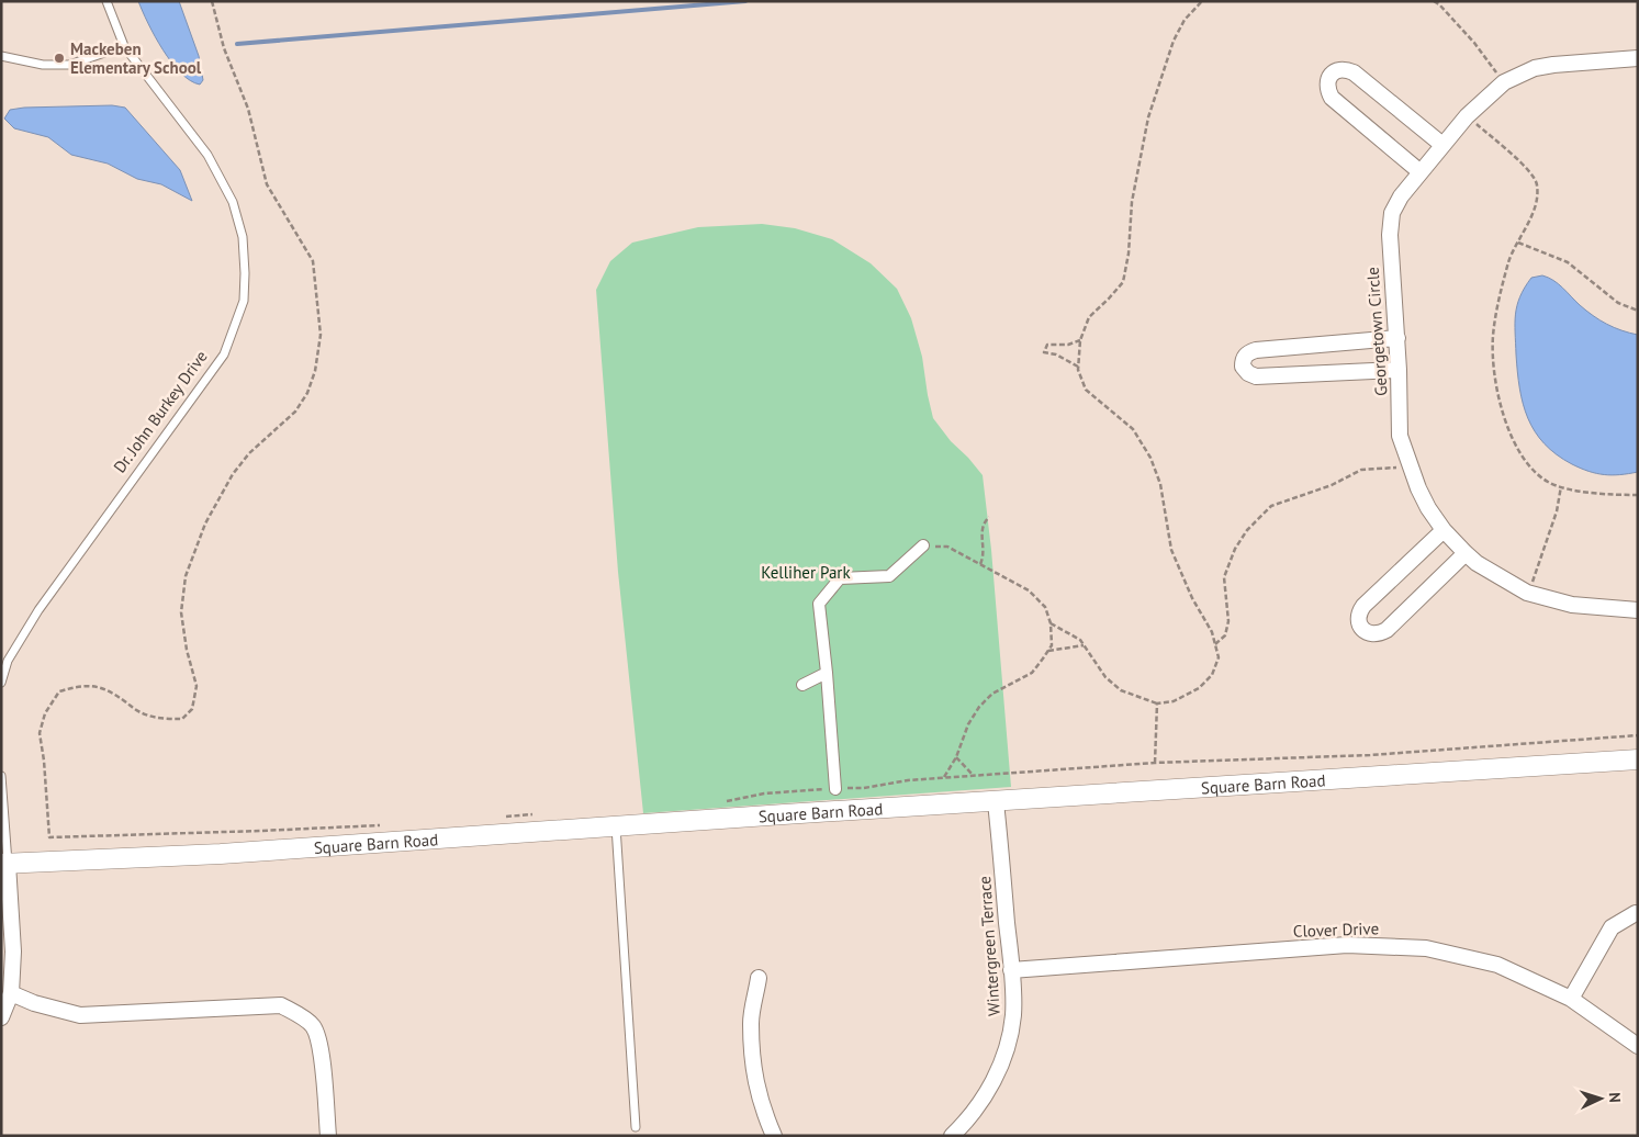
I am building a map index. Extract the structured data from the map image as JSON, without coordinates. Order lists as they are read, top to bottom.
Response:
{
  "streets": {
    "street": [
      "Georgetown Circle",
      "Square Barn Road",
      "Clover Drive",
      "Wintergreen Terrace"
    ],
    "lane": ["Dr. John Burkey Drive"]
  },
  "crossings": [
    ["Square Barn Road", "Wintergreen Terrace"],
    ["Clover Drive", "Wintergreen Terrace"]
  ],
  "parks": ["Kelliher Park"],
  "places": ["Mackeben Elementary School"],
  "north": "right"
}
